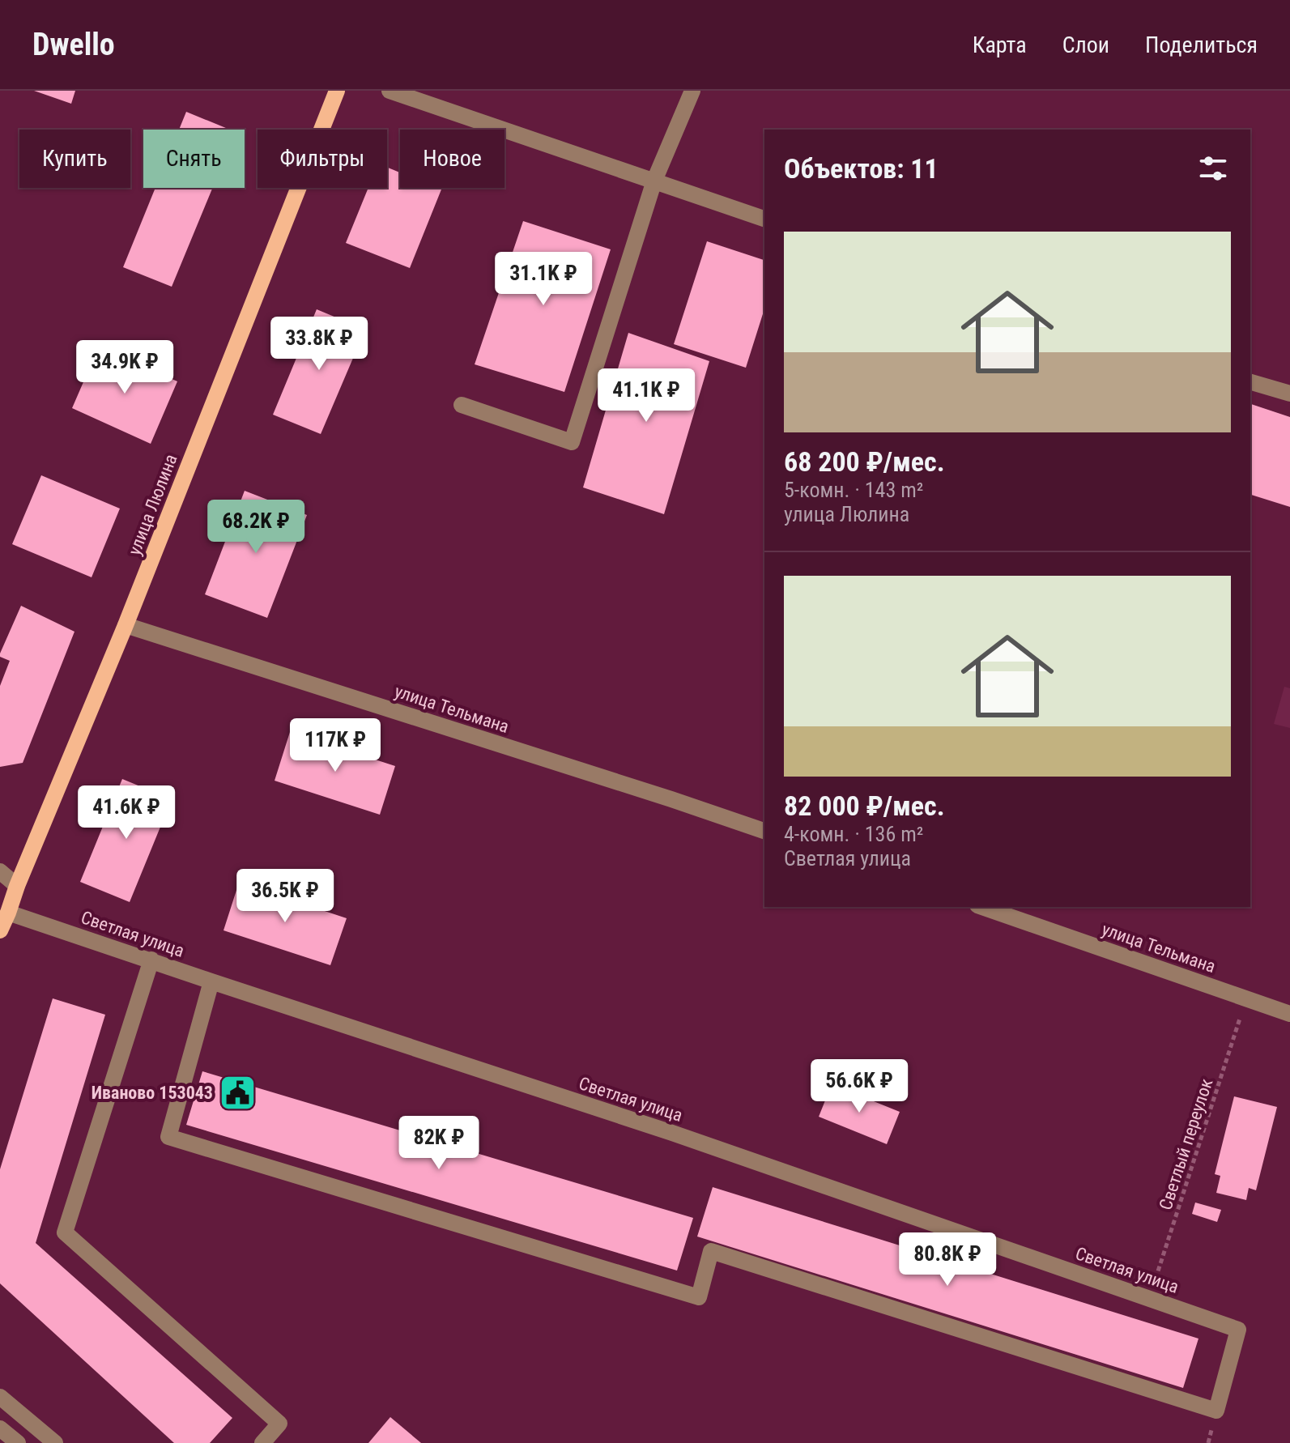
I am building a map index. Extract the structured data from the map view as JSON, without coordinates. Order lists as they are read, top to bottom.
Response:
{
  "streets": {
    "main road": ["улица Люлина"],
    "street": ["улица Тельмана", "Светлая улица"],
    "path": ["Светлый переулок"]
  },
  "crossings": [
    ["улица Люлина", "улица Тельмана"],
    ["улица Люлина", "Светлая улица"],
    ["улица Тельмана", "Светлый переулок"],
    ["Светлая улица", "Светлый переулок"]
  ],
  "places": {
    "public building": ["Иваново 153043"]
  },
  "page": {
    "header": "Dwello",
    "nav": ["Карта", "Слои", "Поделиться"],
    "chip": [
      "Купить",
      "Снять",
      "Фильтры",
      "Новое"
    ],
    "heading": "Объектов: 11",
    "list": [
      {
        "name": "68 200 ₽/мес.",
        "note": "5-комн. · 143 m² · улица Люлина"
      },
      {
        "name": "82 000 ₽/мес.",
        "note": "4-комн. · 136 m² · Светлая улица"
      }
    ],
    "price": [
      "31.1K ₽",
      "33.8K ₽",
      "34.9K ₽",
      "41.1K ₽",
      "68.2K ₽",
      "117K ₽",
      "41.6K ₽",
      "36.5K ₽",
      "56.6K ₽",
      "82K ₽",
      "80.8K ₽"
    ]
  }
}
